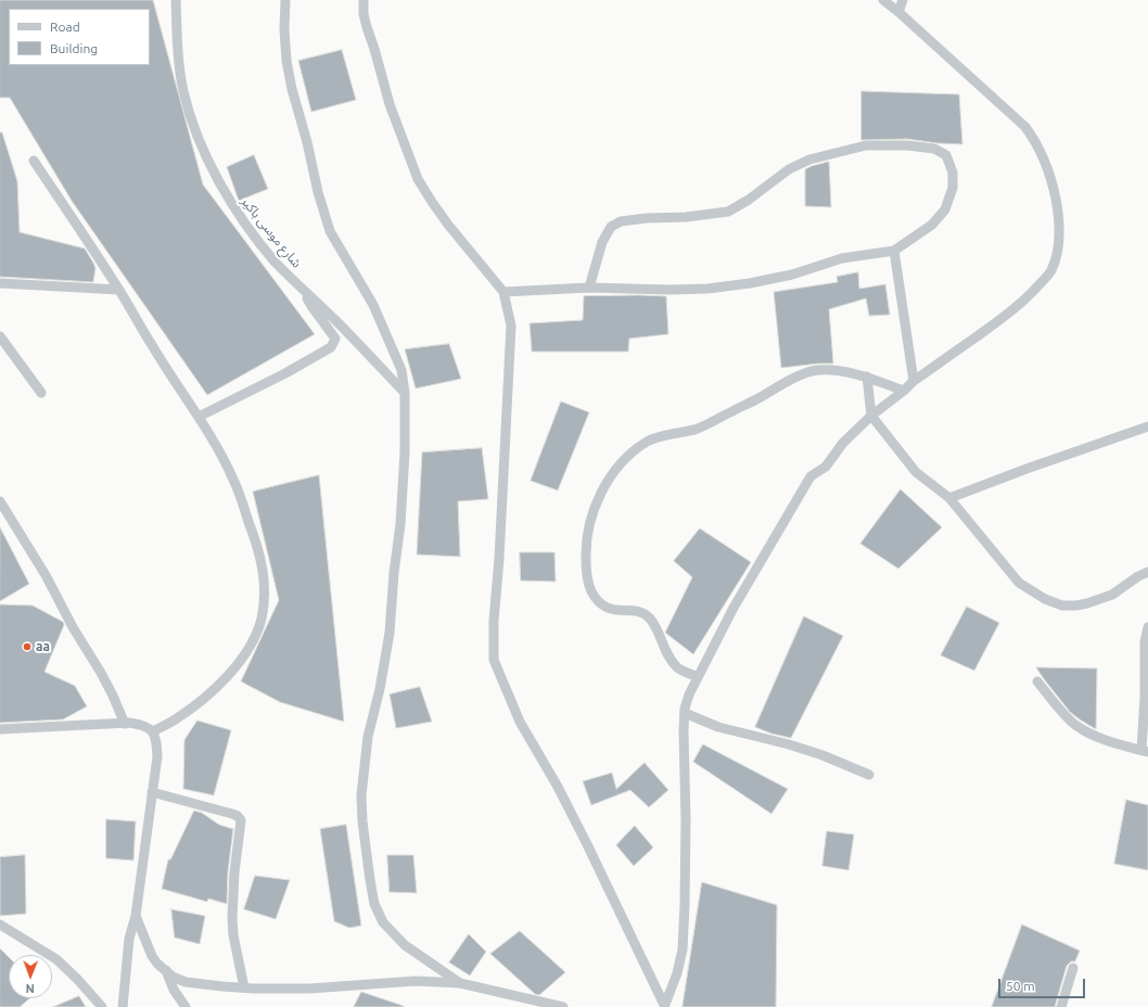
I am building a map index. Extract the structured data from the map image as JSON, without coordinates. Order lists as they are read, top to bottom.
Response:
{
  "streets": {
    "street": ["شارع موسى باكير"]
  },
  "places": ["aa"],
  "legend": ["Road", "Building"],
  "scale_bar": "50 m",
  "north": "bottom"
}
